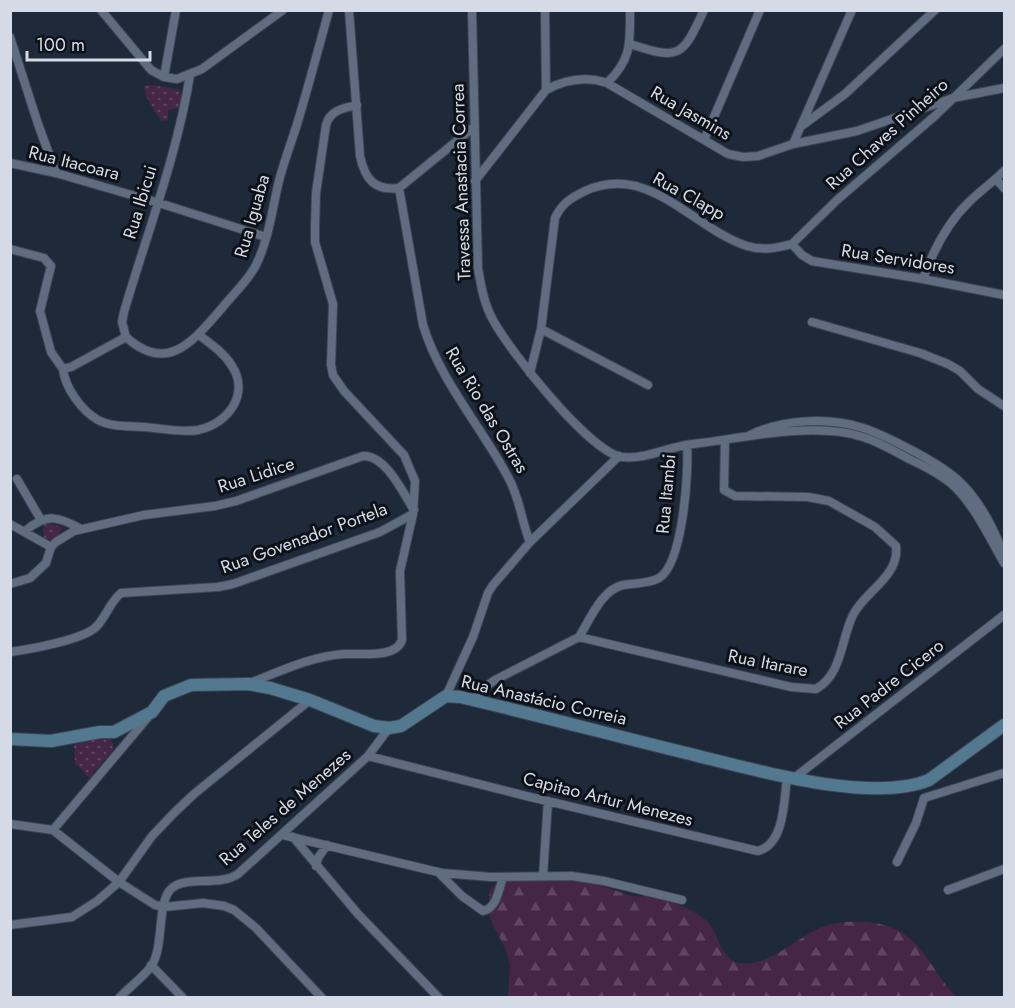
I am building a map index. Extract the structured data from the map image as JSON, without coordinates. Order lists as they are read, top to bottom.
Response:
{
  "streets": {
    "main road": ["Rua Anastácio Correia"],
    "street": [
      "Rua Jasmins",
      "Rua Chaves Pinheiro",
      "Rua Itacoara",
      "Travessa Anastacia Correa",
      "Rua Clapp",
      "Rua Ibicui",
      "Rua Iguaba",
      "Rua Servidores",
      "Rua Rio das Ostras",
      "Rua Lidice",
      "Rua Itambi",
      "Rua Govenador Portela",
      "Rua Itarare",
      "Rua Padre Cicero",
      "Capitao Artur Menezes",
      "Rua Teles de Menezes"
    ]
  },
  "crossings": [
    ["Rua Jasmins", "Rua Chaves Pinheiro"],
    ["Rua Chaves Pinheiro", "Rua Clapp"],
    ["Rua Chaves Pinheiro", "Rua Servidores"],
    ["Rua Itacoara", "Rua Ibicui"],
    ["Rua Itacoara", "Rua Iguaba"],
    ["Travessa Anastacia Correa", "Rua Clapp"],
    ["Rua Clapp", "Rua Servidores"],
    ["Rua Ibicui", "Rua Iguaba"],
    ["Rua Lidice", "Rua Govenador Portela"],
    ["Rua Itambi", "Rua Itarare"],
    ["Rua Padre Cicero", "Rua Anastácio Correia"],
    ["Rua Padre Cicero", "Capitao Artur Menezes"],
    ["Rua Anastácio Correia", "Capitao Artur Menezes"],
    ["Rua Anastácio Correia", "Rua Teles de Menezes"],
    ["Capitao Artur Menezes", "Rua Teles de Menezes"]
  ],
  "scale_bar": "100 m"
}
